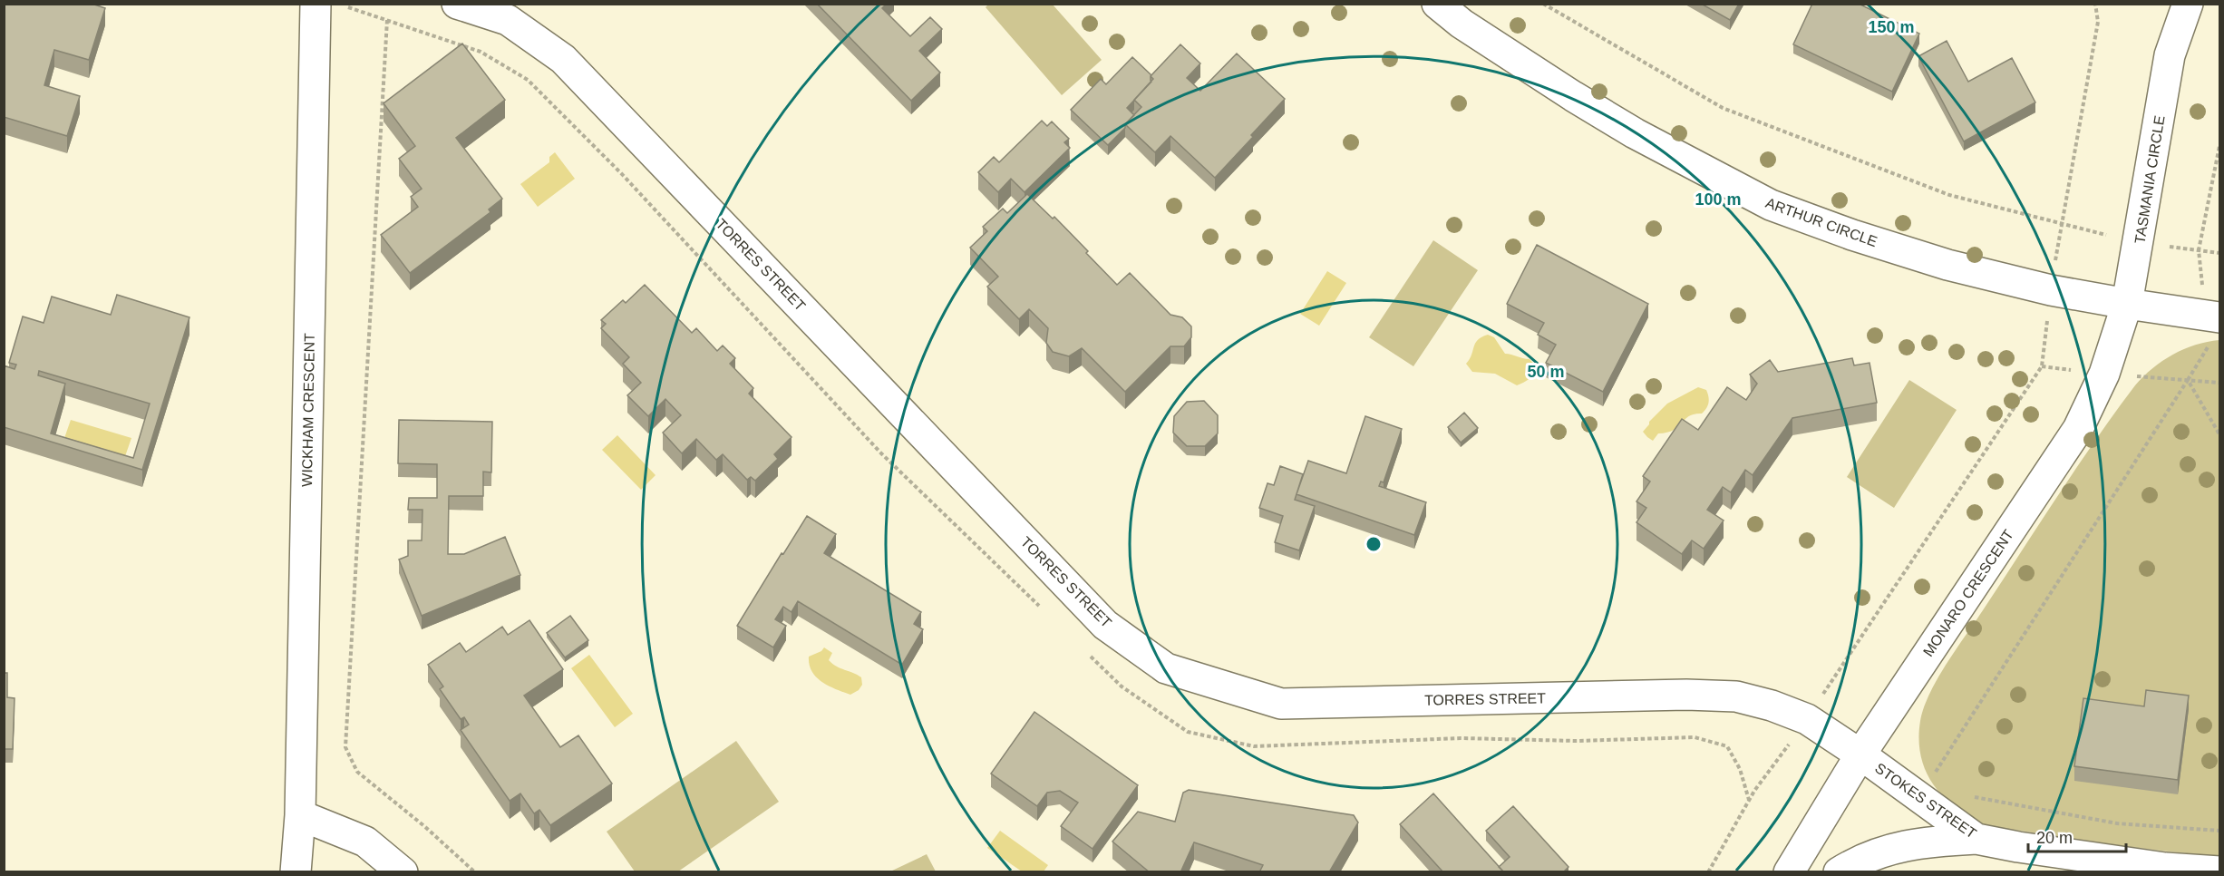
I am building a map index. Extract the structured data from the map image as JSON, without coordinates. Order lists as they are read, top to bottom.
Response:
{
  "streets": {
    "street": [
      "TASMANIA CIRCLE",
      "ARTHUR CIRCLE",
      "TORRES STREET",
      "WICKHAM CRESCENT",
      "MONARO CRESCENT",
      "STOKES STREET"
    ]
  },
  "crossings": [
    ["TASMANIA CIRCLE", "ARTHUR CIRCLE"],
    ["TASMANIA CIRCLE", "MONARO CRESCENT"],
    ["ARTHUR CIRCLE", "MONARO CRESCENT"],
    ["TORRES STREET", "MONARO CRESCENT"],
    ["TORRES STREET", "STOKES STREET"],
    ["MONARO CRESCENT", "STOKES STREET"]
  ],
  "scale_bar": "20 m",
  "rings": ["150 m", "100 m", "50 m"]
}
